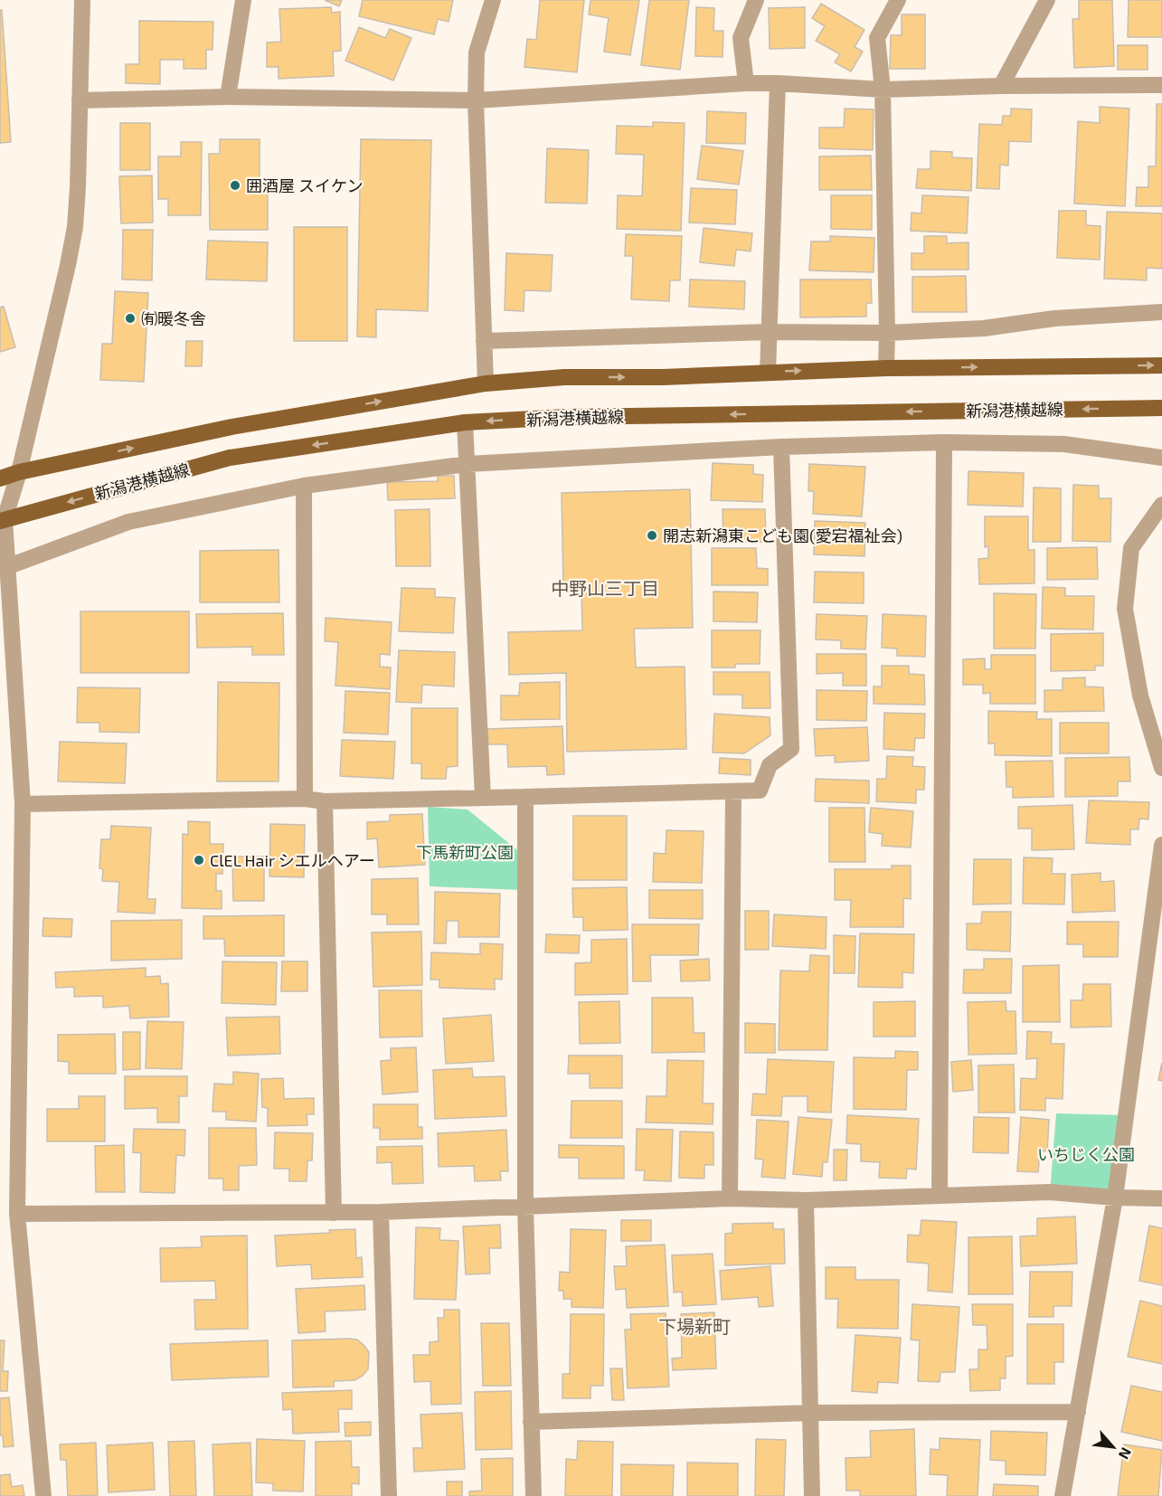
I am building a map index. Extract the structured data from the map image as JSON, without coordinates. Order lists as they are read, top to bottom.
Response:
{
  "streets": {
    "main road": ["新潟港横越線"]
  },
  "districts": ["中野山三丁目", "下場新町"],
  "parks": ["下馬新町公園", "いちじく公園"],
  "places": [
    "囲酒屋 スイケン",
    "㈲暖冬舎",
    "開志新潟東こども園(愛宕福祉会)",
    "ClEL Hair シエルヘアー"
  ],
  "north": "bottom right"
}
